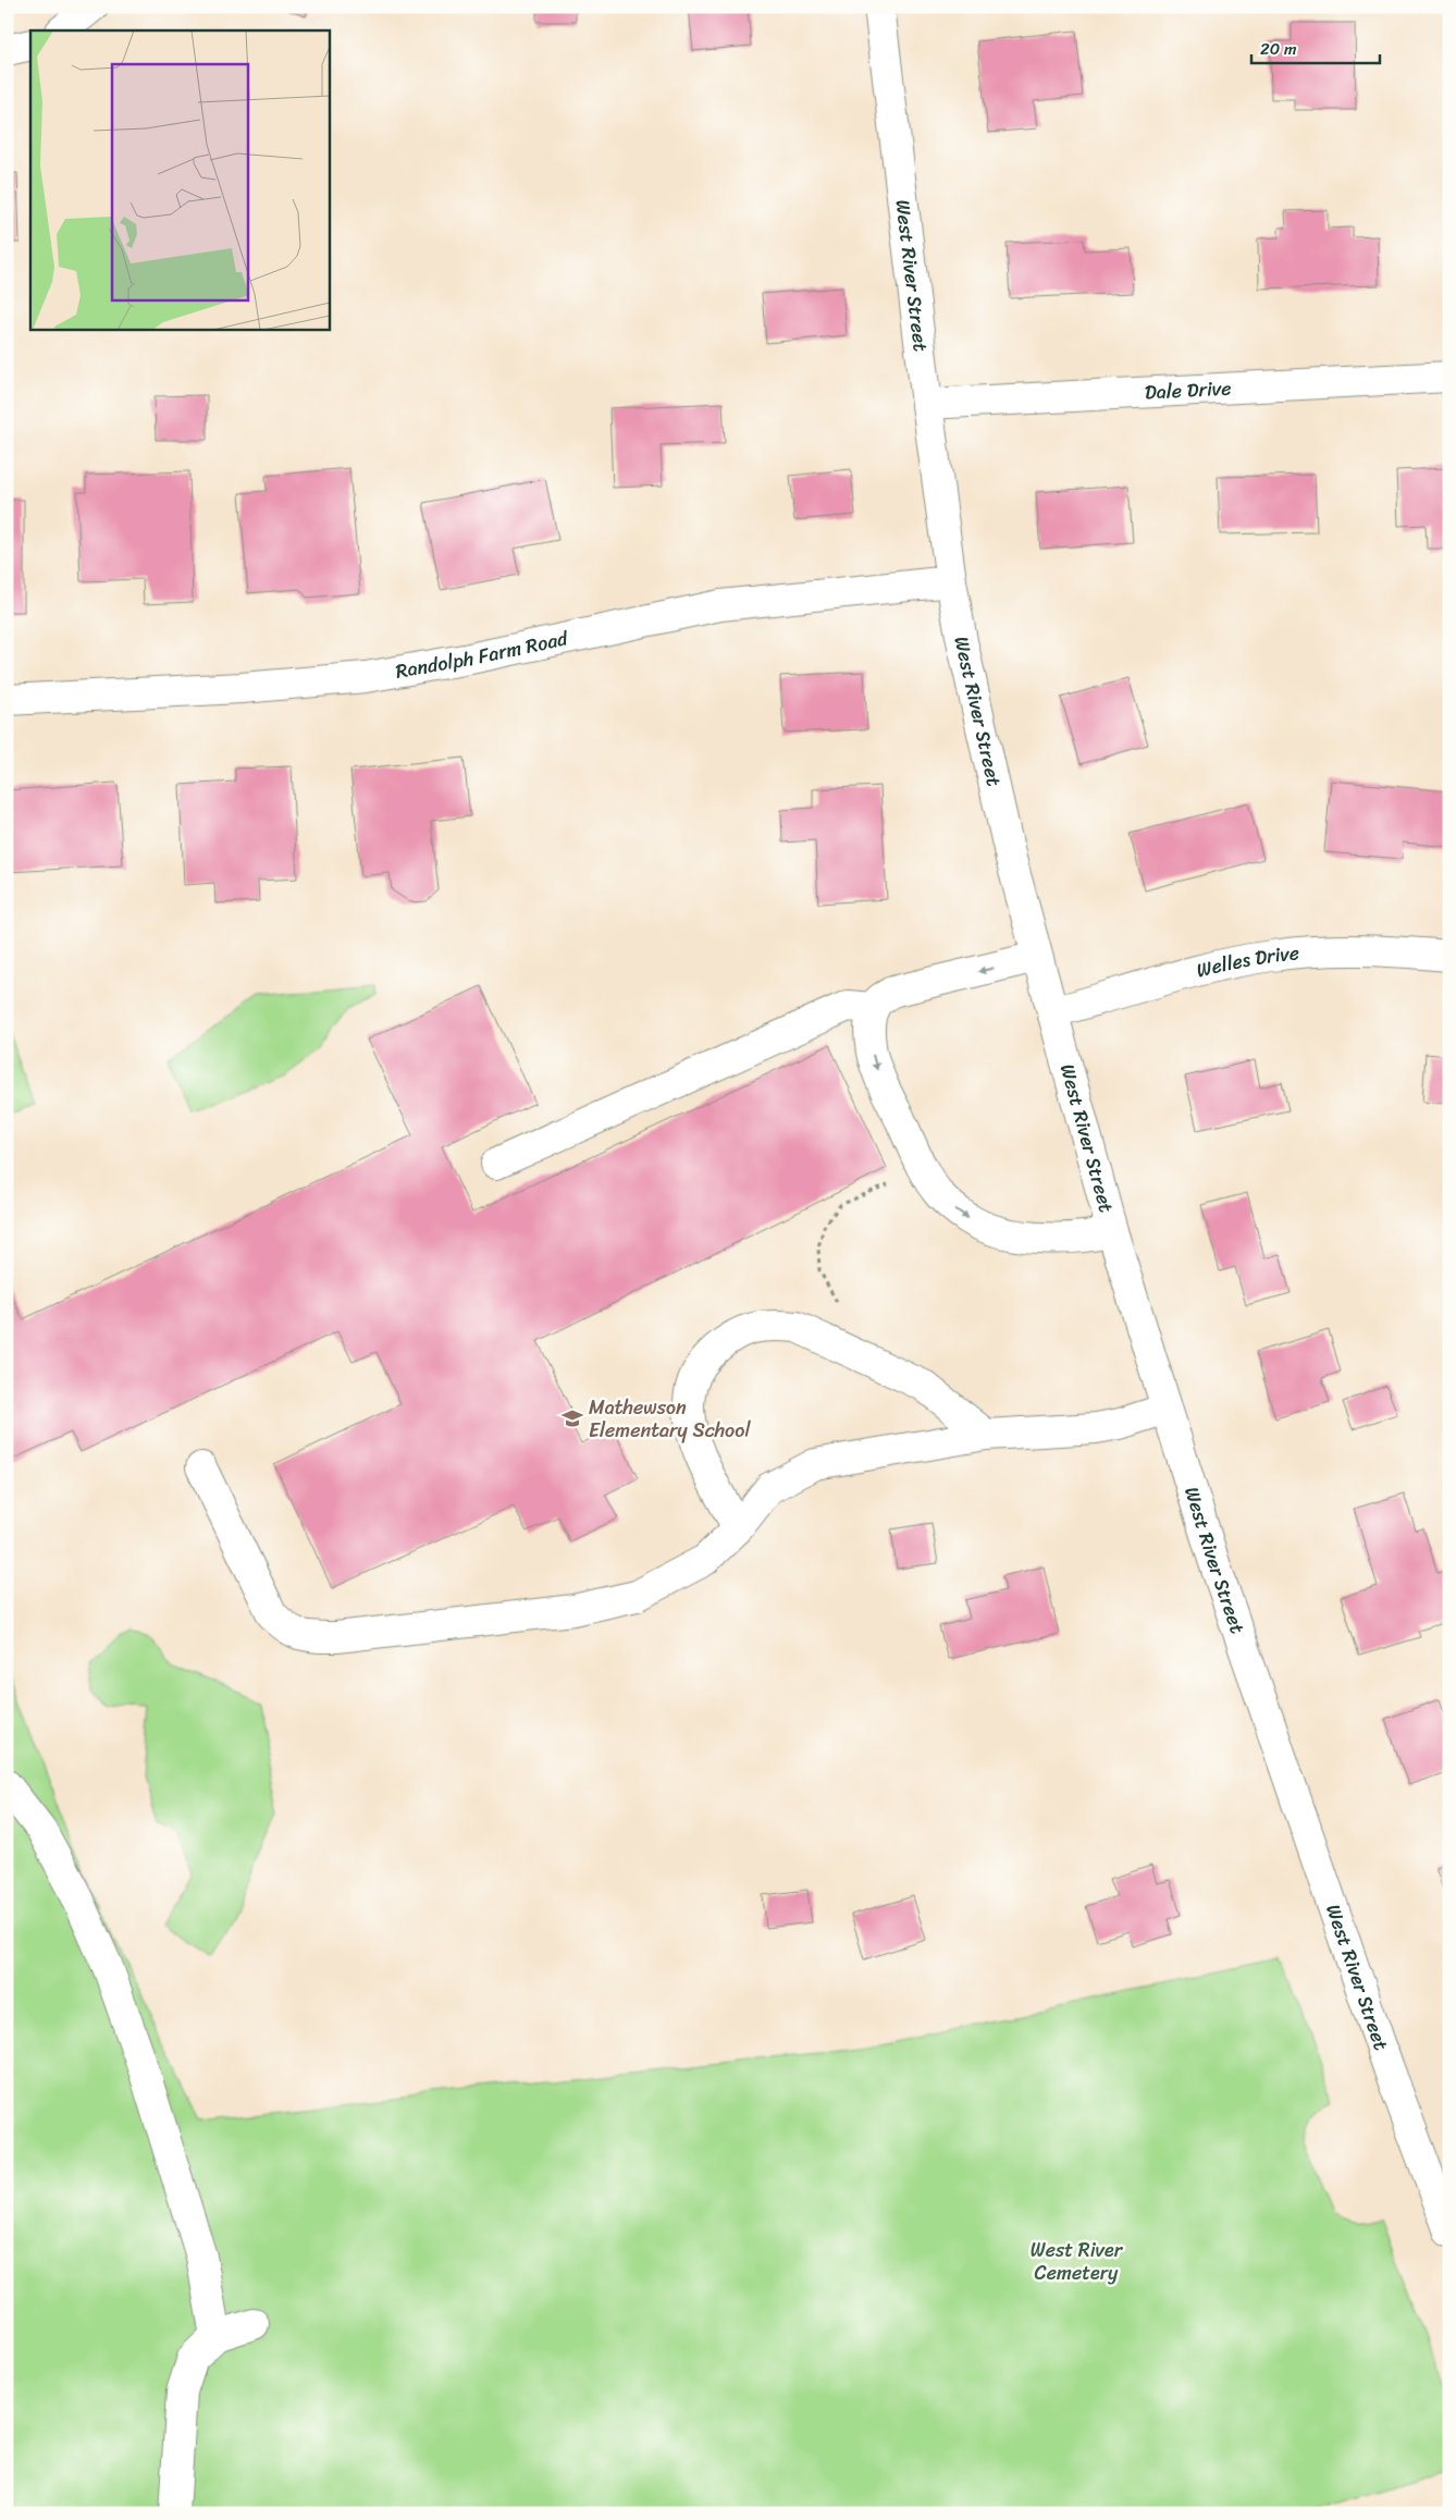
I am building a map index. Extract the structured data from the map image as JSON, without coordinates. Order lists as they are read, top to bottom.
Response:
{
  "streets": {
    "street": [
      "West River Street",
      "Dale Drive",
      "Randolph Farm Road",
      "Welles Drive"
    ]
  },
  "crossings": [
    ["West River Street", "Dale Drive"],
    ["West River Street", "Randolph Farm Road"],
    ["West River Street", "Welles Drive"]
  ],
  "parks": ["West River Cemetery"],
  "places": {
    "school or university": ["Mathewson Elementary School"]
  },
  "scale_bar": "20 m"
}
